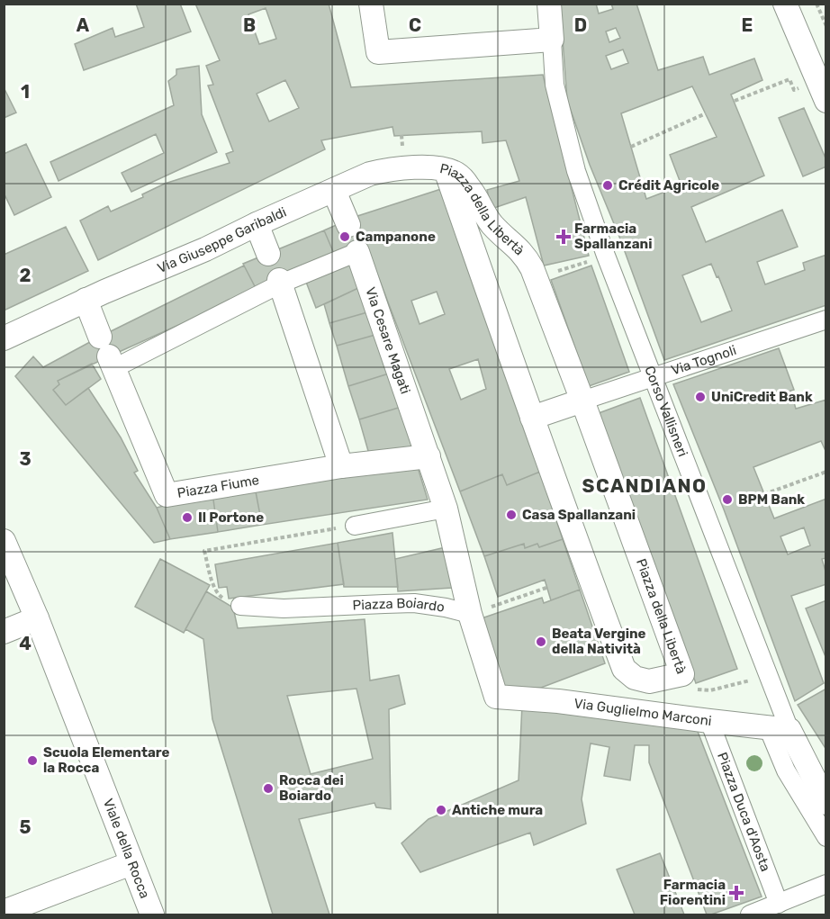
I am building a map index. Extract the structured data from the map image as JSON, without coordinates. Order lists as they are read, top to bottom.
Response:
{
  "streets": {
    "street": [
      "Piazza della Libertà",
      "Via Giuseppe Garibaldi",
      "Via Cesare Magati",
      "Via Tognoli",
      "Corso Vallisneri",
      "Piazza Fiume",
      "Piazza Boiardo",
      "Via Guglielmo Marconi",
      "Piazza Duca d'Aosta",
      "Viale della Rocca"
    ]
  },
  "crossings": [
    ["Piazza della Libertà", "Via Giuseppe Garibaldi"],
    ["Piazza della Libertà", "Via Tognoli"],
    ["Via Giuseppe Garibaldi", "Piazza Fiume"],
    ["Via Cesare Magati", "Piazza Fiume"],
    ["Via Cesare Magati", "Piazza Boiardo"],
    ["Via Cesare Magati", "Via Guglielmo Marconi"],
    ["Via Tognoli", "Corso Vallisneri"],
    ["Corso Vallisneri", "Via Guglielmo Marconi"],
    ["Piazza Boiardo", "Via Guglielmo Marconi"],
    ["Via Guglielmo Marconi", "Piazza Duca d'Aosta"]
  ],
  "districts": ["SCANDIANO"],
  "places": {
    "other": [
      "Crédit Agricole",
      "Campanone",
      "UniCredit Bank",
      "BPM Bank",
      "Casa Spallanzani",
      "Il Portone",
      "Beata Vergine della Natività",
      "Scuola Elementare la Rocca",
      "Rocca dei Boiardo",
      "Antiche mura"
    ],
    "health": ["Farmacia Spallanzani", "Farmacia Fiorentini"]
  },
  "grid": {
    "columns": [
      "A",
      "B",
      "C",
      "D",
      "E"
    ],
    "rows": [
      "1",
      "2",
      "3",
      "4",
      "5"
    ]
  }
}
